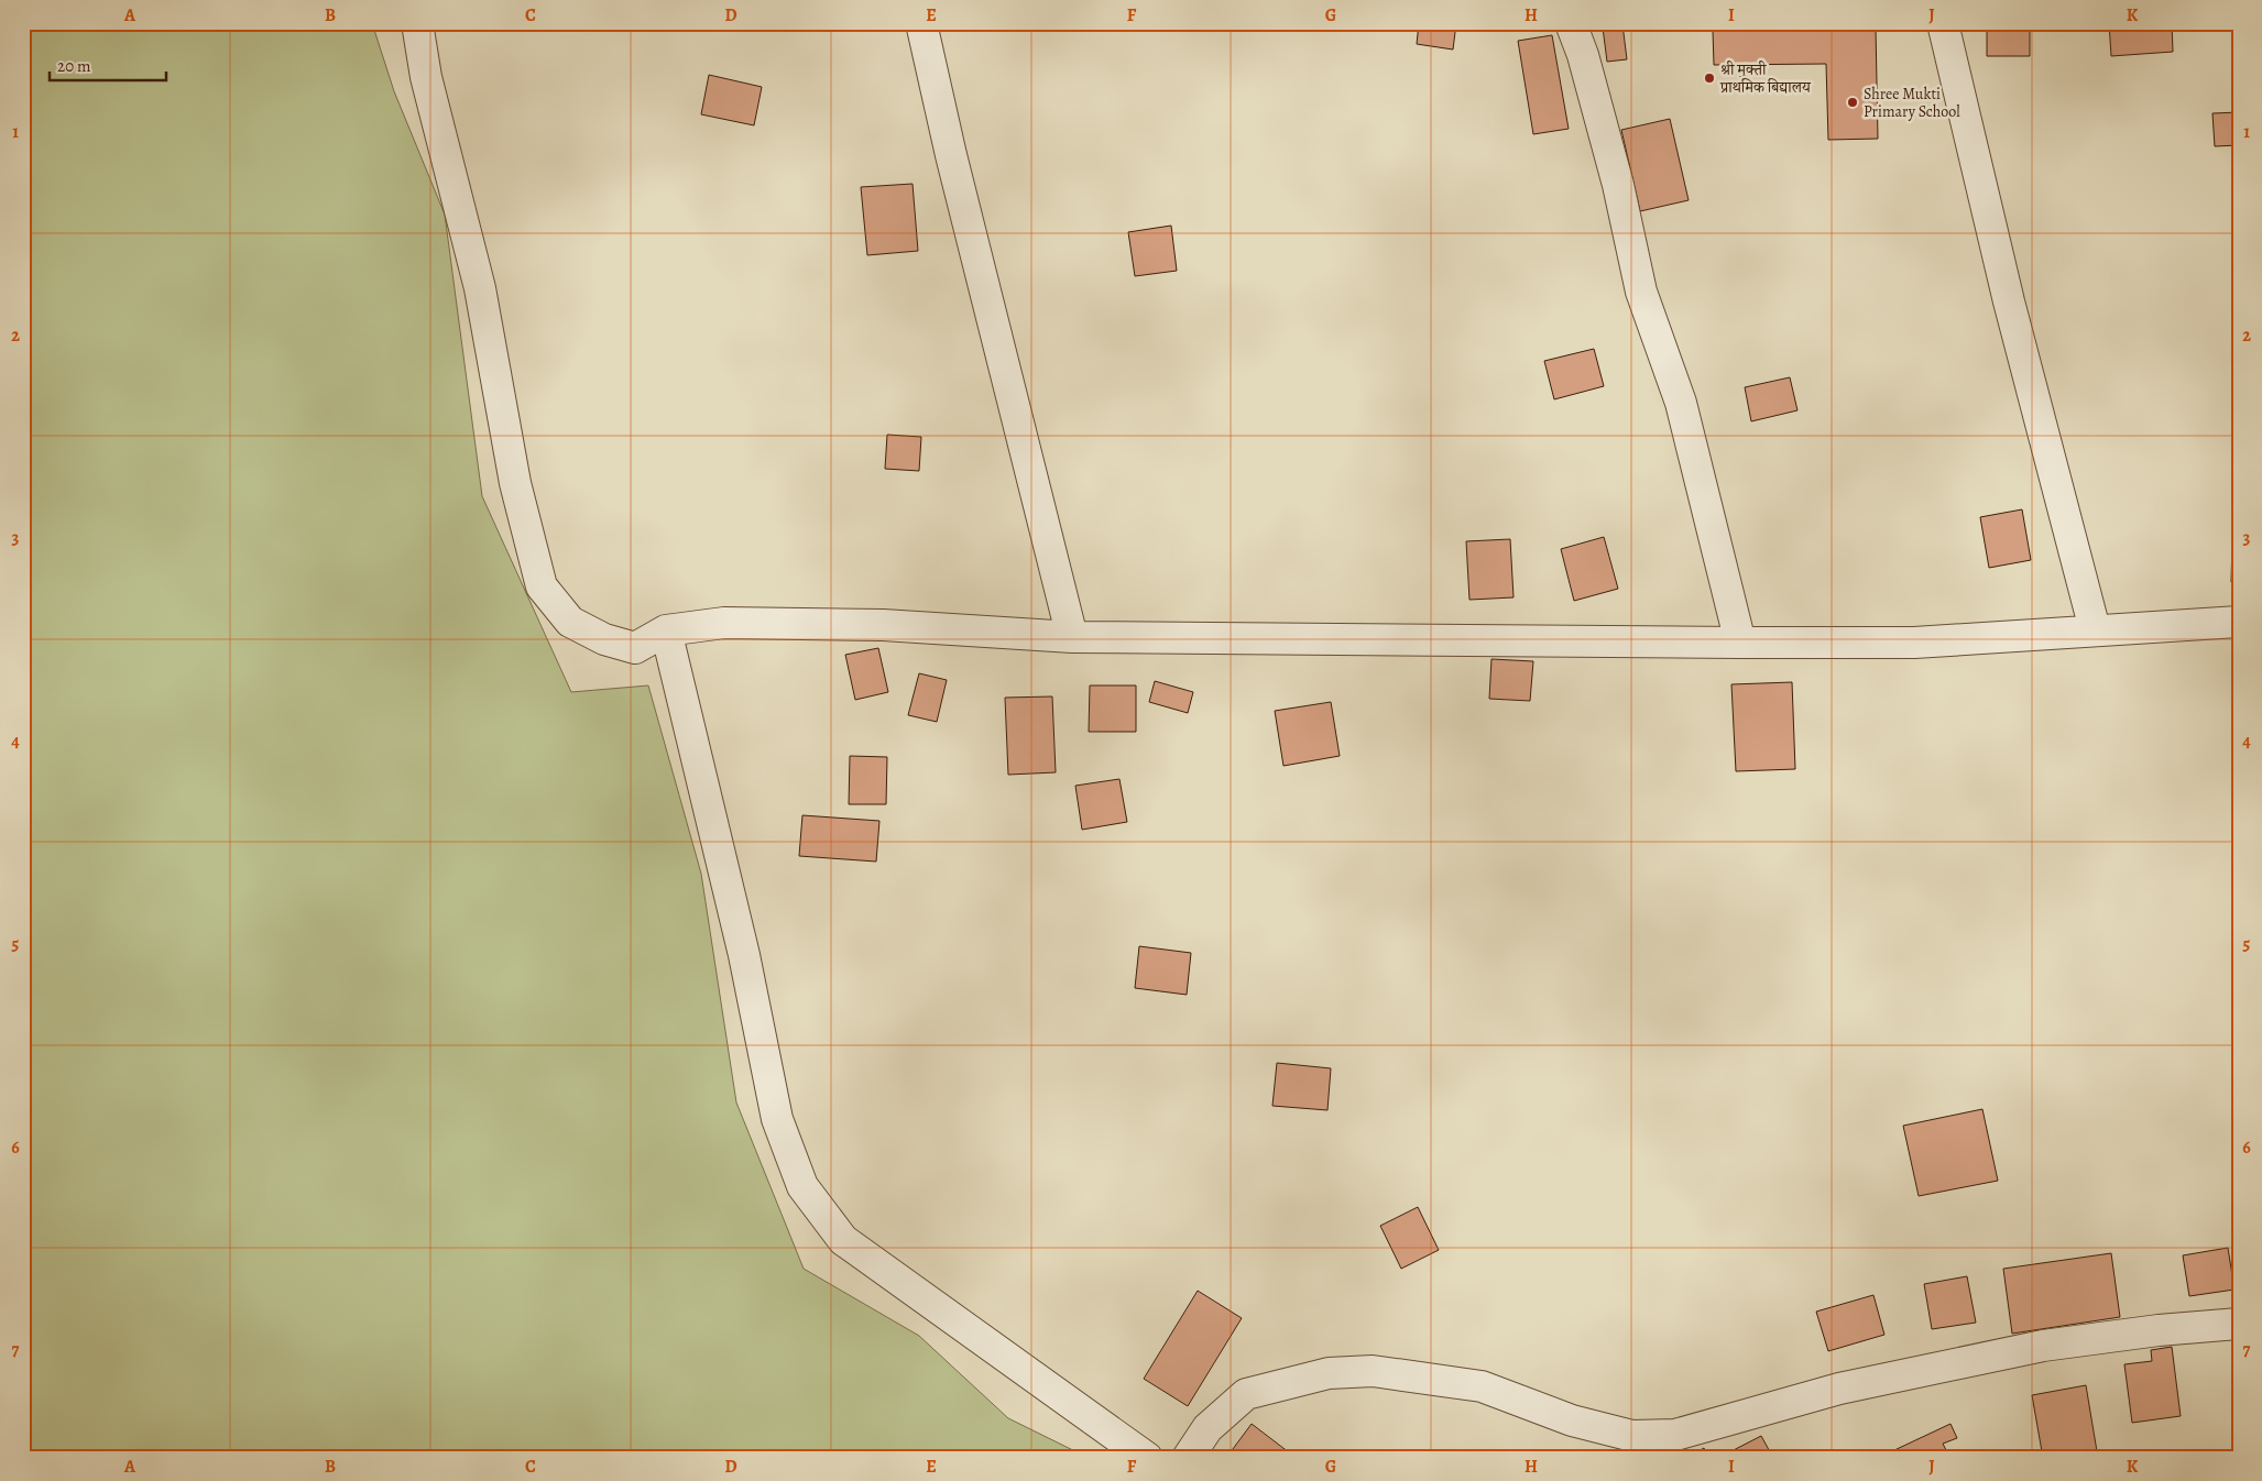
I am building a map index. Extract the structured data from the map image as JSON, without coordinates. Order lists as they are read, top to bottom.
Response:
{
  "places": ["श्री मुक्ती प्राथमिक बिद्यालय", "Shree Mukti Primary School"],
  "scale_bar": "20 m",
  "grid": {
    "columns": [
      "A",
      "B",
      "C",
      "D",
      "E",
      "F",
      "G",
      "H",
      "I",
      "J",
      "K"
    ],
    "rows": [
      "1",
      "2",
      "3",
      "4",
      "5",
      "6",
      "7"
    ]
  }
}
